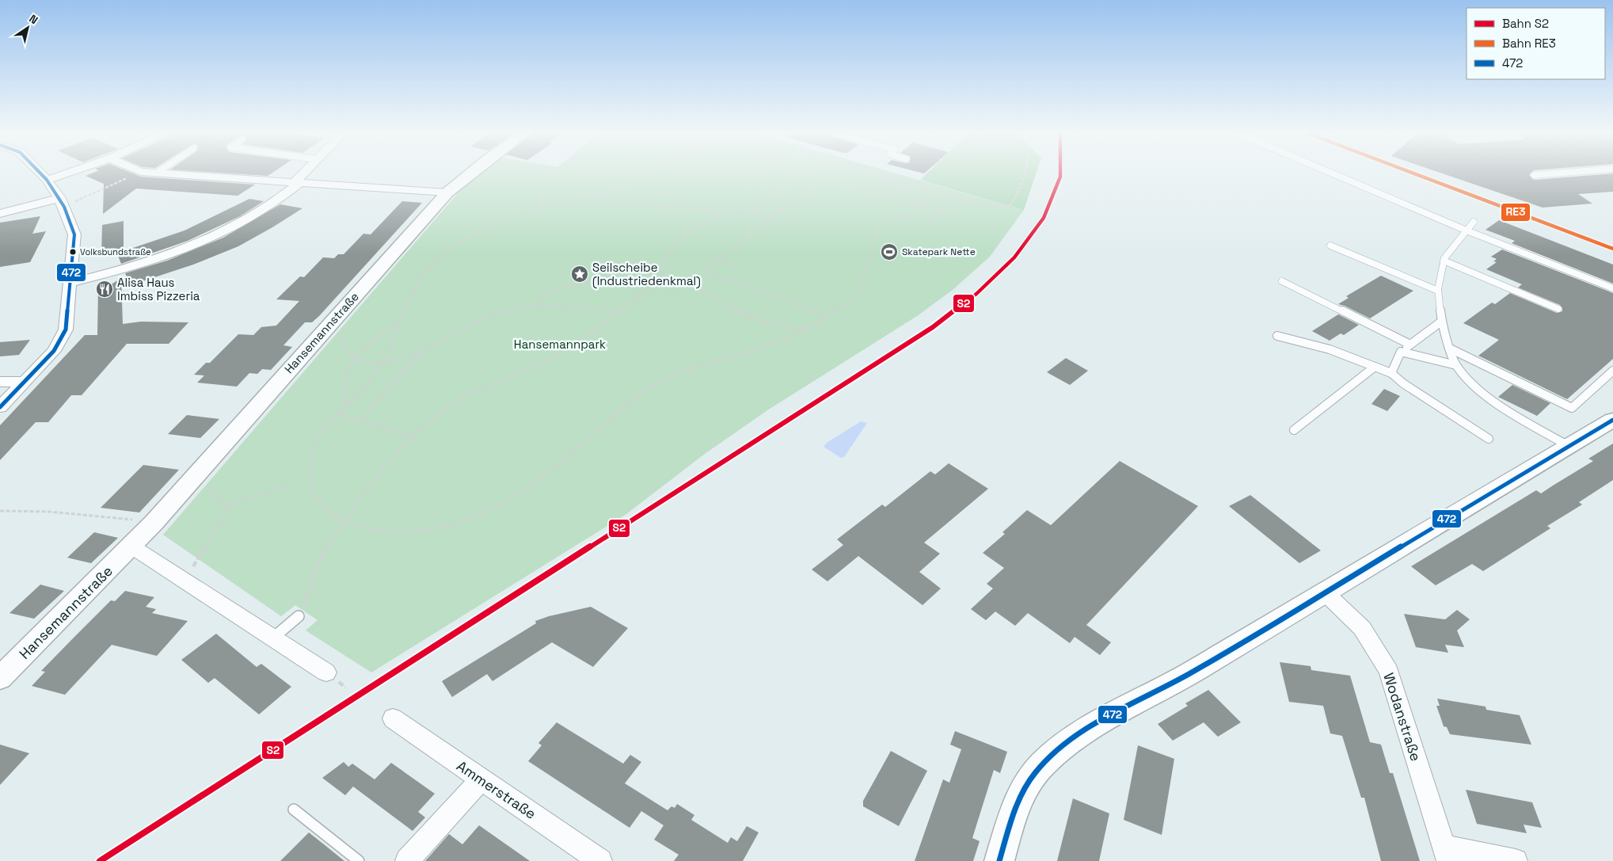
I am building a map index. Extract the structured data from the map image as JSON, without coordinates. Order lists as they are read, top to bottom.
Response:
{
  "streets": {
    "street": ["Hansemannstraße", "Wodanstraße", "Ammerstraße"]
  },
  "parks": ["Hansemannpark"],
  "places": {
    "other": ["Volksbundstraße"],
    "sports": ["Skatepark Nette"],
    "place": ["Seilscheibe (Industriedenkmal)"],
    "restaurant": ["Alisa Haus Imbiss Pizzeria"]
  },
  "lines": ["rail line S2", "rail line RE3", "transit line 472"],
  "legend": ["Bahn S2", "Bahn RE3", "472"],
  "north": "top right"
}
